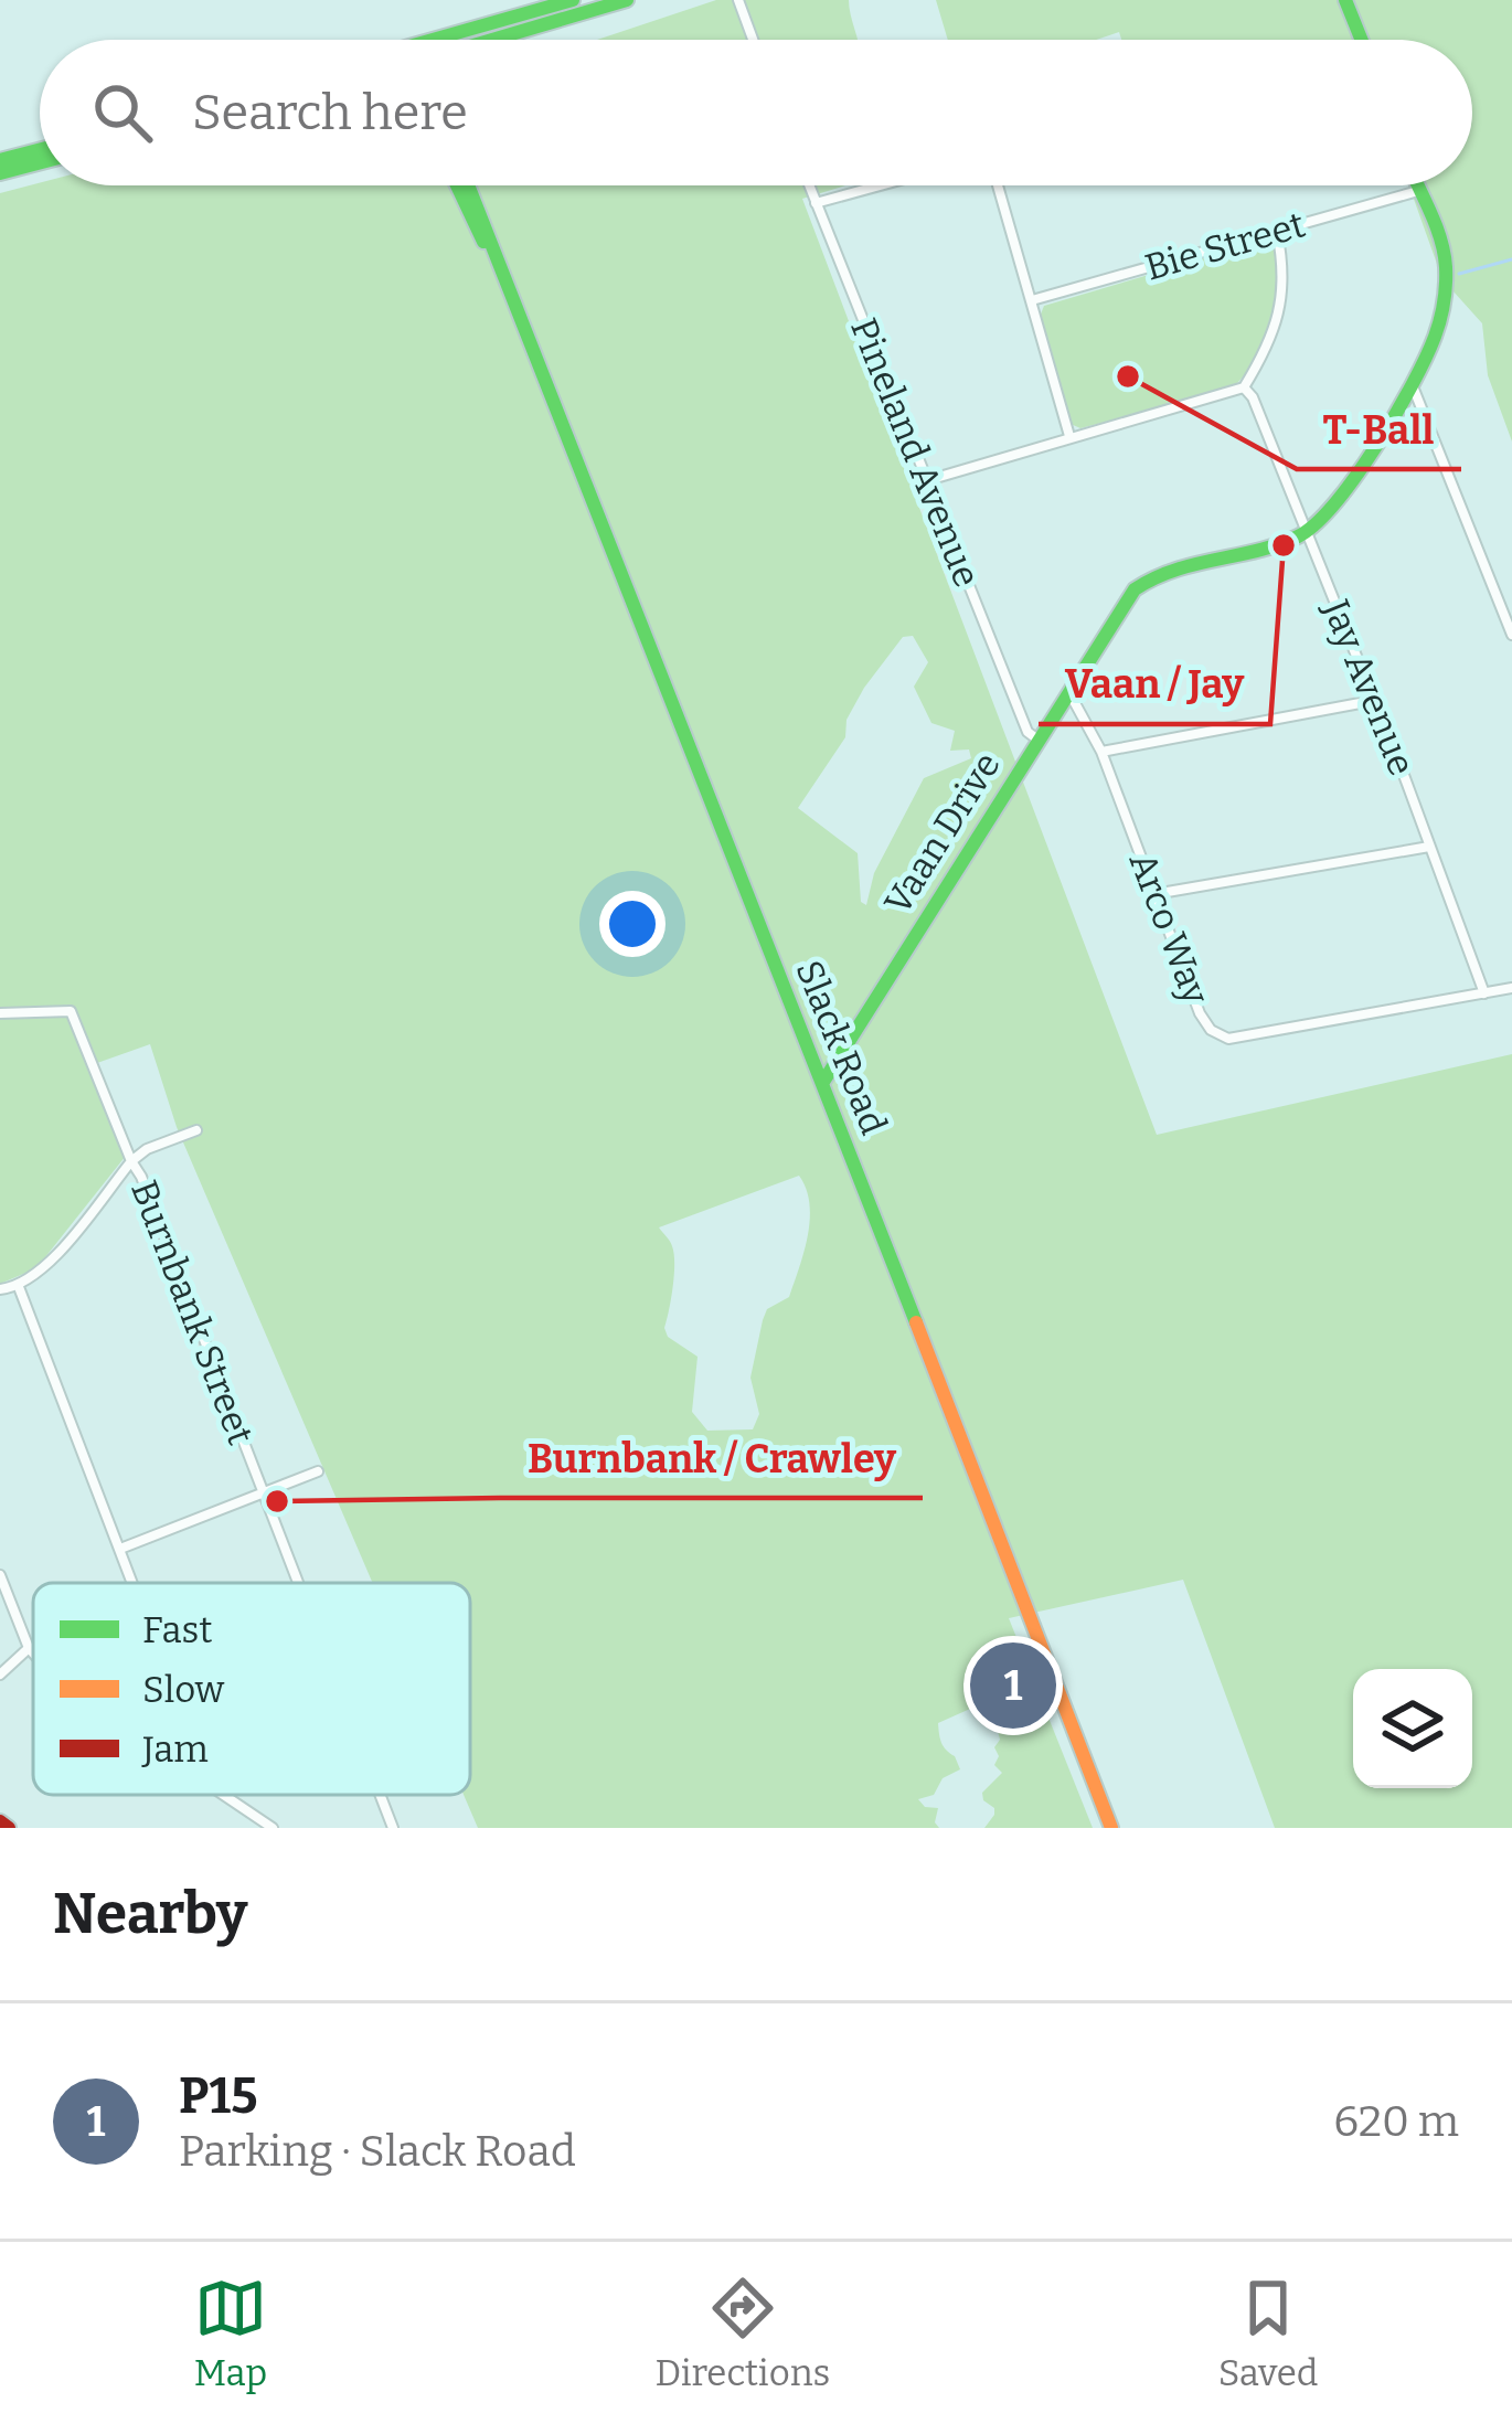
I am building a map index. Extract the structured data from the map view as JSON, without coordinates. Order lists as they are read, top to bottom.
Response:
{
  "streets": {
    "street": [
      "Bie Street",
      "Pineland Avenue",
      "Jay Avenue",
      "Vaan Drive",
      "Arco Way",
      "Slack Road",
      "Burnbank Street"
    ]
  },
  "crossings": [
    ["Pineland Avenue", "Vaan Drive"],
    ["Jay Avenue", "Vaan Drive"],
    ["Jay Avenue", "Arco Way"],
    ["Vaan Drive", "Arco Way"],
    ["Vaan Drive", "Slack Road"]
  ],
  "places": ["T-Ball", "Vaan / Jay", "Burnbank / Crawley"],
  "legend": ["Fast", "Slow", "Jam"],
  "page": {
    "search": "Search here",
    "pins": "1",
    "heading": "Nearby",
    "list": [
      {
        "mark": "1",
        "name": "P15",
        "note": "Parking · Slack Road",
        "value": "620 m"
      }
    ],
    "nav": ["Map", "Directions", "Saved"]
  }
}
